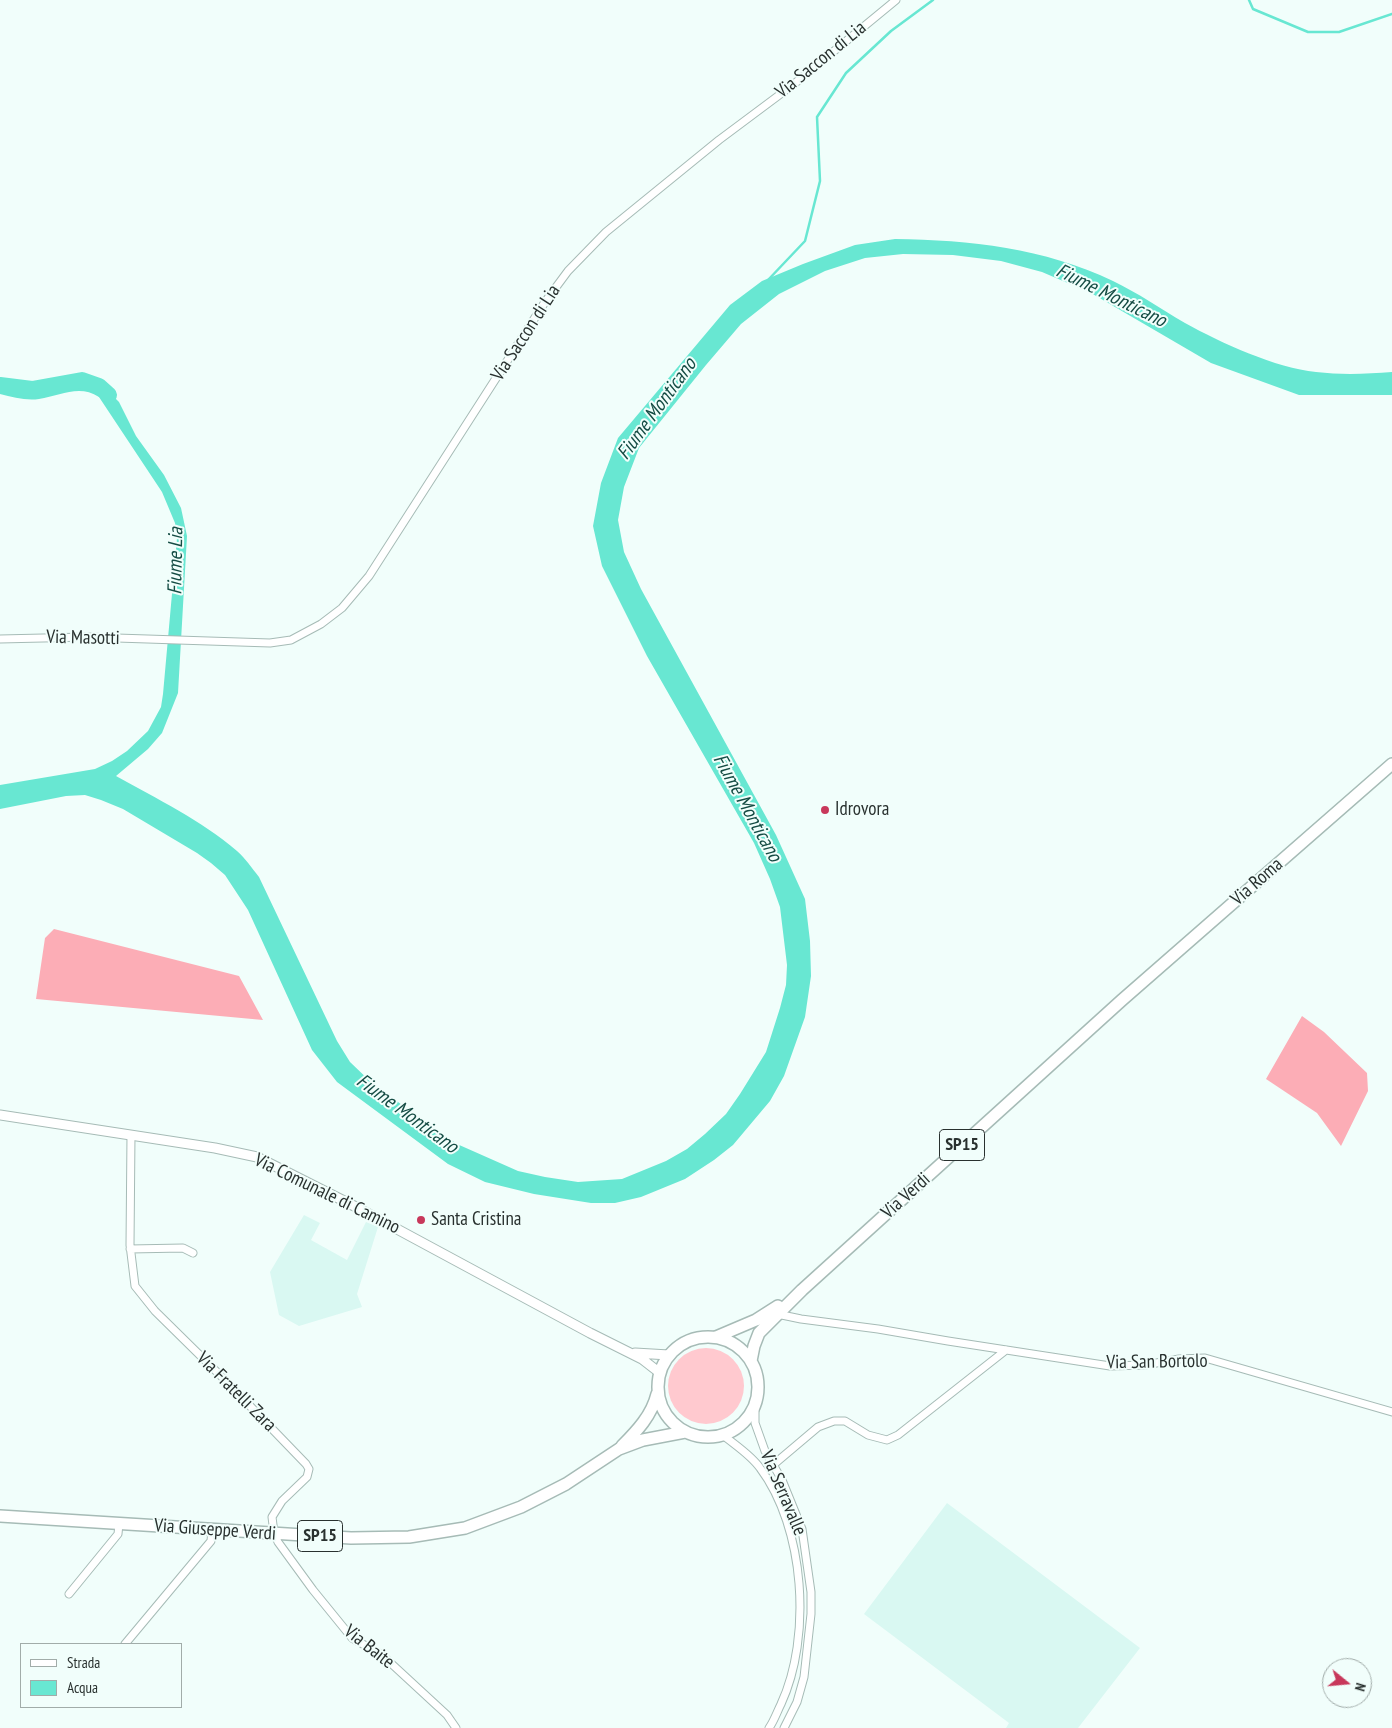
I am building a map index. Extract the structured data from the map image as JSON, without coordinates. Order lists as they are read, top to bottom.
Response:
{
  "streets": {
    "main road": [
      "Via Roma",
      "SP15",
      "Via Verdi",
      "Via Giuseppe Verdi"
    ],
    "street": [
      "Via Saccon di Lia",
      "Via Masotti",
      "Via Comunale di Camino",
      "Via San Bortolo",
      "Via Fratelli Zara",
      "Via Serravalle",
      "Via Baite"
    ]
  },
  "crossings": [
    ["Via Saccon di Lia", "Via Masotti"],
    ["Via Roma", "Via Verdi"],
    ["SP15", "Via Comunale di Camino"],
    ["SP15", "Via Verdi"],
    ["SP15", "Via San Bortolo"],
    ["SP15", "Via Serravalle"],
    ["SP15", "Via Giuseppe Verdi"],
    ["Via Comunale di Camino", "Via Fratelli Zara"],
    ["Via Comunale di Camino", "Via Serravalle"],
    ["Via Fratelli Zara", "Via Giuseppe Verdi"],
    ["Via Fratelli Zara", "Via Baite"],
    ["Via Giuseppe Verdi", "Via Baite"]
  ],
  "water": ["Fiume Monticano", "Fiume Lia"],
  "places": ["Idrovora", "Santa Cristina"],
  "legend": ["Strada", "Acqua"],
  "north": "right"
}
